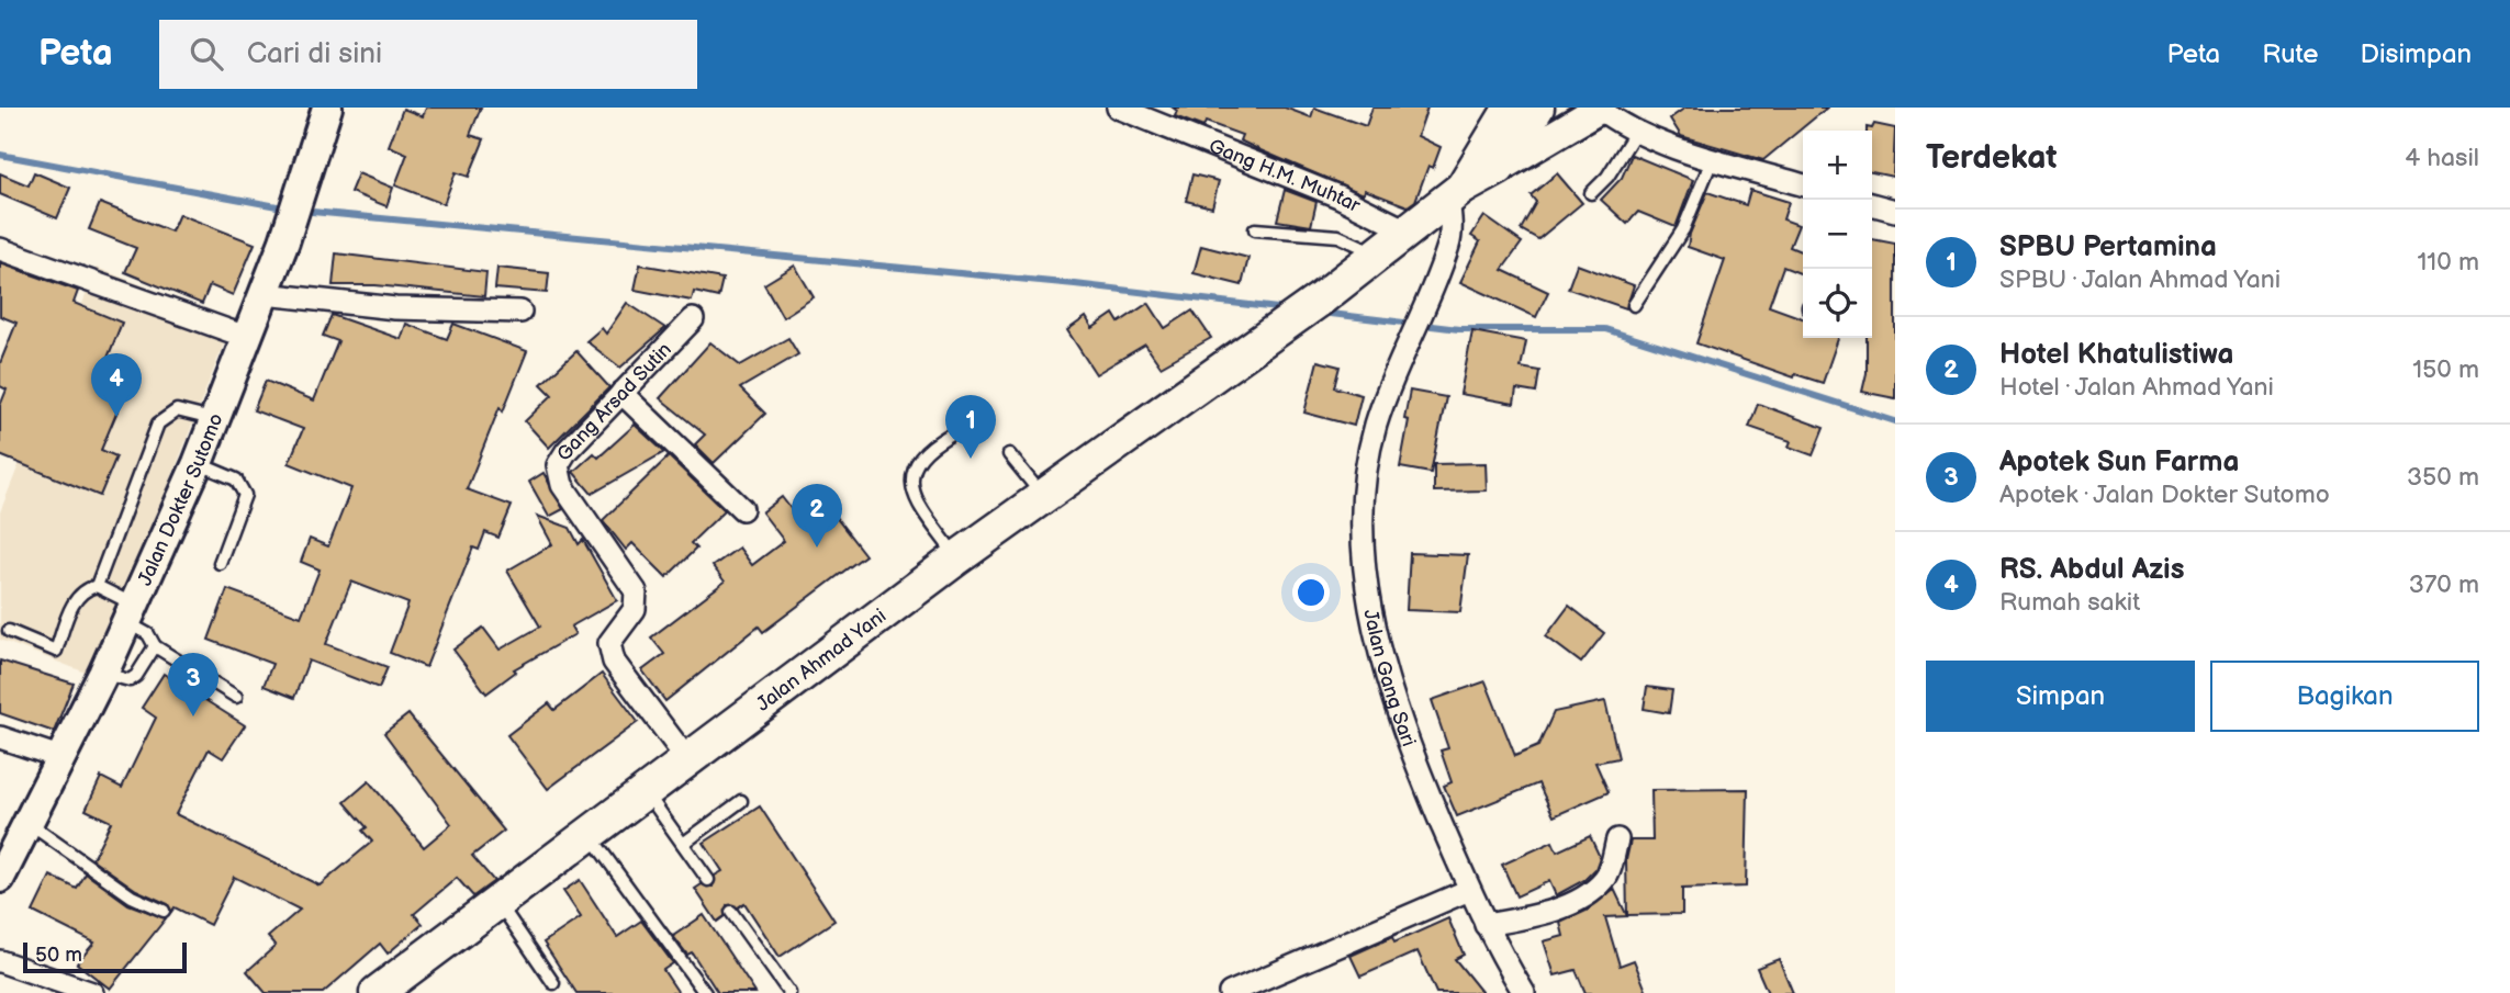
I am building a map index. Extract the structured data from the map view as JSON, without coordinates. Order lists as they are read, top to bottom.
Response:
{
  "streets": {
    "main road": ["Jalan Ahmad Yani"],
    "street": [
      "Gang H.M. Muhtar",
      "Gang Arsad Sutin",
      "Jalan Dokter Sutomo",
      "Jalan Gang Sari"
    ]
  },
  "crossings": [
    ["Gang H.M. Muhtar", "Jalan Ahmad Yani"],
    ["Gang Arsad Sutin", "Jalan Ahmad Yani"],
    ["Jalan Ahmad Yani", "Jalan Gang Sari"]
  ],
  "scale_bar": "50 m",
  "page": {
    "header": "Peta",
    "search": "Cari di sini",
    "nav": ["Peta", "Rute", "Disimpan"],
    "heading": ["Terdekat", "4 hasil"],
    "map_buttons": ["+", "−"],
    "list": [
      {
        "mark": "1",
        "name": "SPBU Pertamina",
        "note": "SPBU · Jalan Ahmad Yani",
        "value": "110 m"
      },
      {
        "mark": "2",
        "name": "Hotel Khatulistiwa",
        "note": "Hotel · Jalan Ahmad Yani",
        "value": "150 m"
      },
      {
        "mark": "3",
        "name": "Apotek Sun Farma",
        "note": "Apotek · Jalan Dokter Sutomo",
        "value": "350 m"
      },
      {
        "mark": "4",
        "name": "RS. Abdul Azis",
        "note": "Rumah sakit",
        "value": "370 m"
      }
    ],
    "pins": [
      "4",
      "1",
      "2",
      "3"
    ],
    "buttons": ["Simpan", "Bagikan"],
    "scale": "50 m"
  }
}
